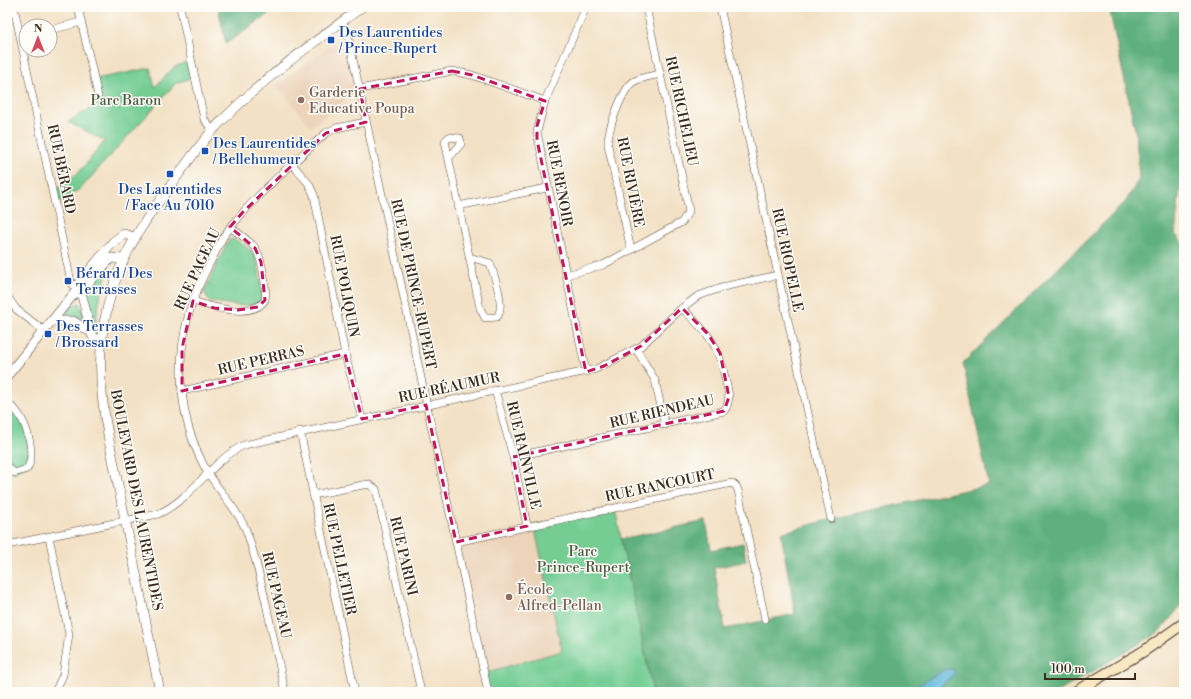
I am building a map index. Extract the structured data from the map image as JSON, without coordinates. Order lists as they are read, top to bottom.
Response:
{
  "streets": {
    "street": [
      "RUE RICHELIEU",
      "RUE BÉRARD",
      "RUE RIVIÈRE",
      "RUE RENOIR",
      "RUE RIOPELLE",
      "RUE PAGEAU",
      "RUE DE PRINCE-RUPERT",
      "RUE POLIQUIN",
      "RUE PERRAS",
      "RUE RÉAUMUR",
      "RUE RIENDEAU",
      "RUE RAINVILLE",
      "RUE RANCOURT",
      "BOULEVARD DES LAURENTIDES",
      "RUE PARINI",
      "RUE PELLETIER"
    ]
  },
  "crossings": [
    ["RUE RICHELIEU", "RUE RIVIÈRE"],
    ["RUE RENOIR", "RUE RÉAUMUR"],
    ["RUE RIOPELLE", "RUE RÉAUMUR"],
    ["RUE PAGEAU", "RUE DE PRINCE-RUPERT"],
    ["RUE PAGEAU", "RUE POLIQUIN"],
    ["RUE PAGEAU", "RUE PERRAS"],
    ["RUE PAGEAU", "RUE RÉAUMUR"],
    ["RUE DE PRINCE-RUPERT", "RUE RÉAUMUR"],
    ["RUE DE PRINCE-RUPERT", "RUE RANCOURT"],
    ["RUE DE PRINCE-RUPERT", "BOULEVARD DES LAURENTIDES"],
    ["RUE POLIQUIN", "RUE PERRAS"],
    ["RUE POLIQUIN", "RUE RÉAUMUR"],
    ["RUE RÉAUMUR", "RUE RIENDEAU"],
    ["RUE RÉAUMUR", "RUE RAINVILLE"],
    ["RUE RÉAUMUR", "BOULEVARD DES LAURENTIDES"],
    ["RUE RÉAUMUR", "RUE PELLETIER"],
    ["RUE RIENDEAU", "RUE RAINVILLE"],
    ["RUE RAINVILLE", "RUE RANCOURT"],
    ["RUE PARINI", "RUE PELLETIER"]
  ],
  "parks": ["Parc Baron", "Parc Prince-Rupert"],
  "places": {
    "transit": [
      "Des Laurentides / Prince-Rupert",
      "Des Laurentides / Bellehumeur",
      "Des Laurentides / Face Au 7010",
      "Bérard / Des Terrasses",
      "Des Terrasses / Brossard"
    ],
    "other": ["Garderie Educative Poupa", "École Alfred-Pellan"]
  },
  "scale_bar": "100 m",
  "north": "top"
}
